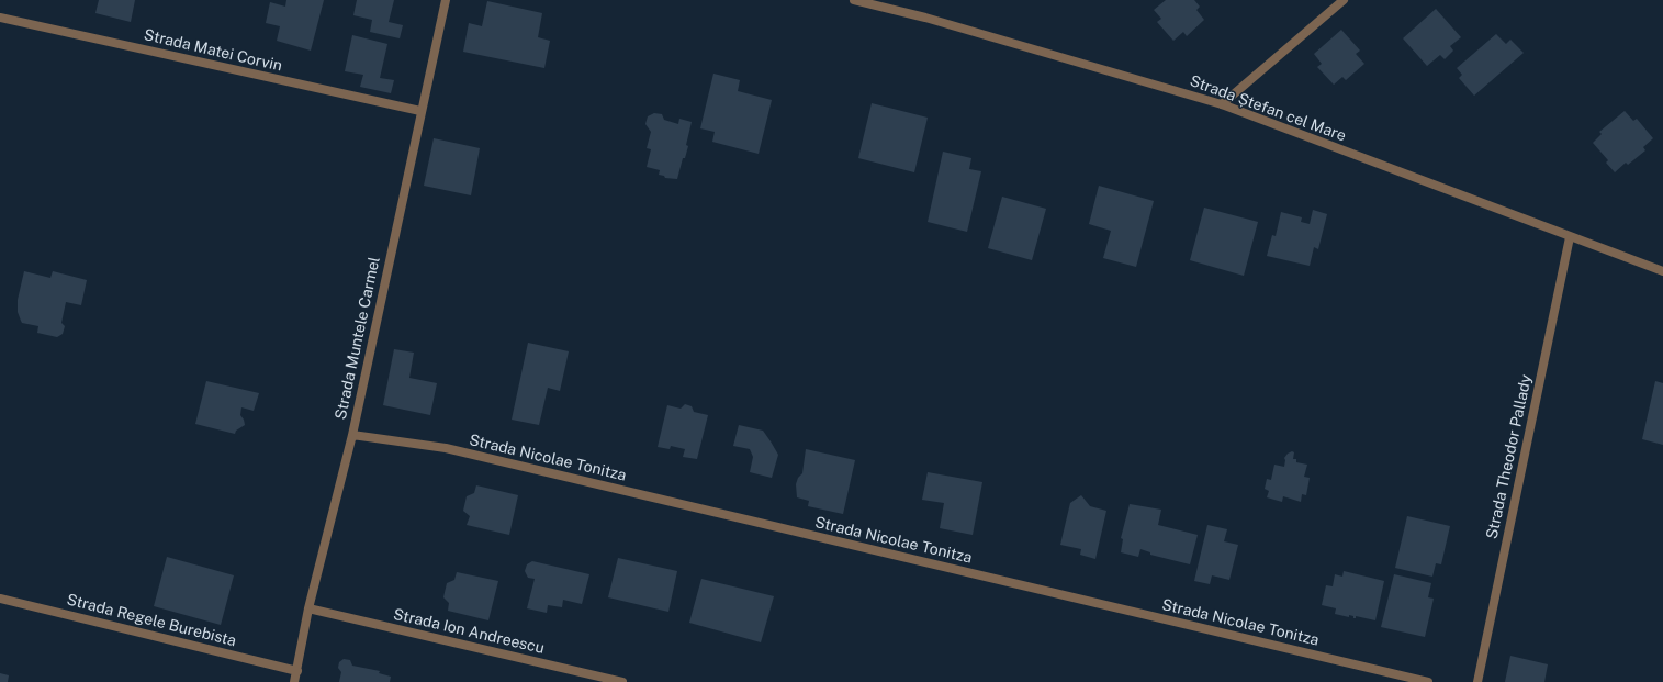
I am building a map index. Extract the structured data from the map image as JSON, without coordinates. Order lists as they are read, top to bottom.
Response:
{
  "streets": {
    "street": [
      "Strada Matei Corvin",
      "Strada Ștefan cel Mare",
      "Strada Muntele Carmel",
      "Strada Theodor Pallady",
      "Strada Nicolae Tonitza",
      "Strada Regele Burebista",
      "Strada Ion Andreescu"
    ]
  },
  "crossings": [
    ["Strada Matei Corvin", "Strada Muntele Carmel"],
    ["Strada Ștefan cel Mare", "Strada Theodor Pallady"],
    ["Strada Muntele Carmel", "Strada Nicolae Tonitza"],
    ["Strada Muntele Carmel", "Strada Regele Burebista"],
    ["Strada Muntele Carmel", "Strada Ion Andreescu"]
  ]
}
